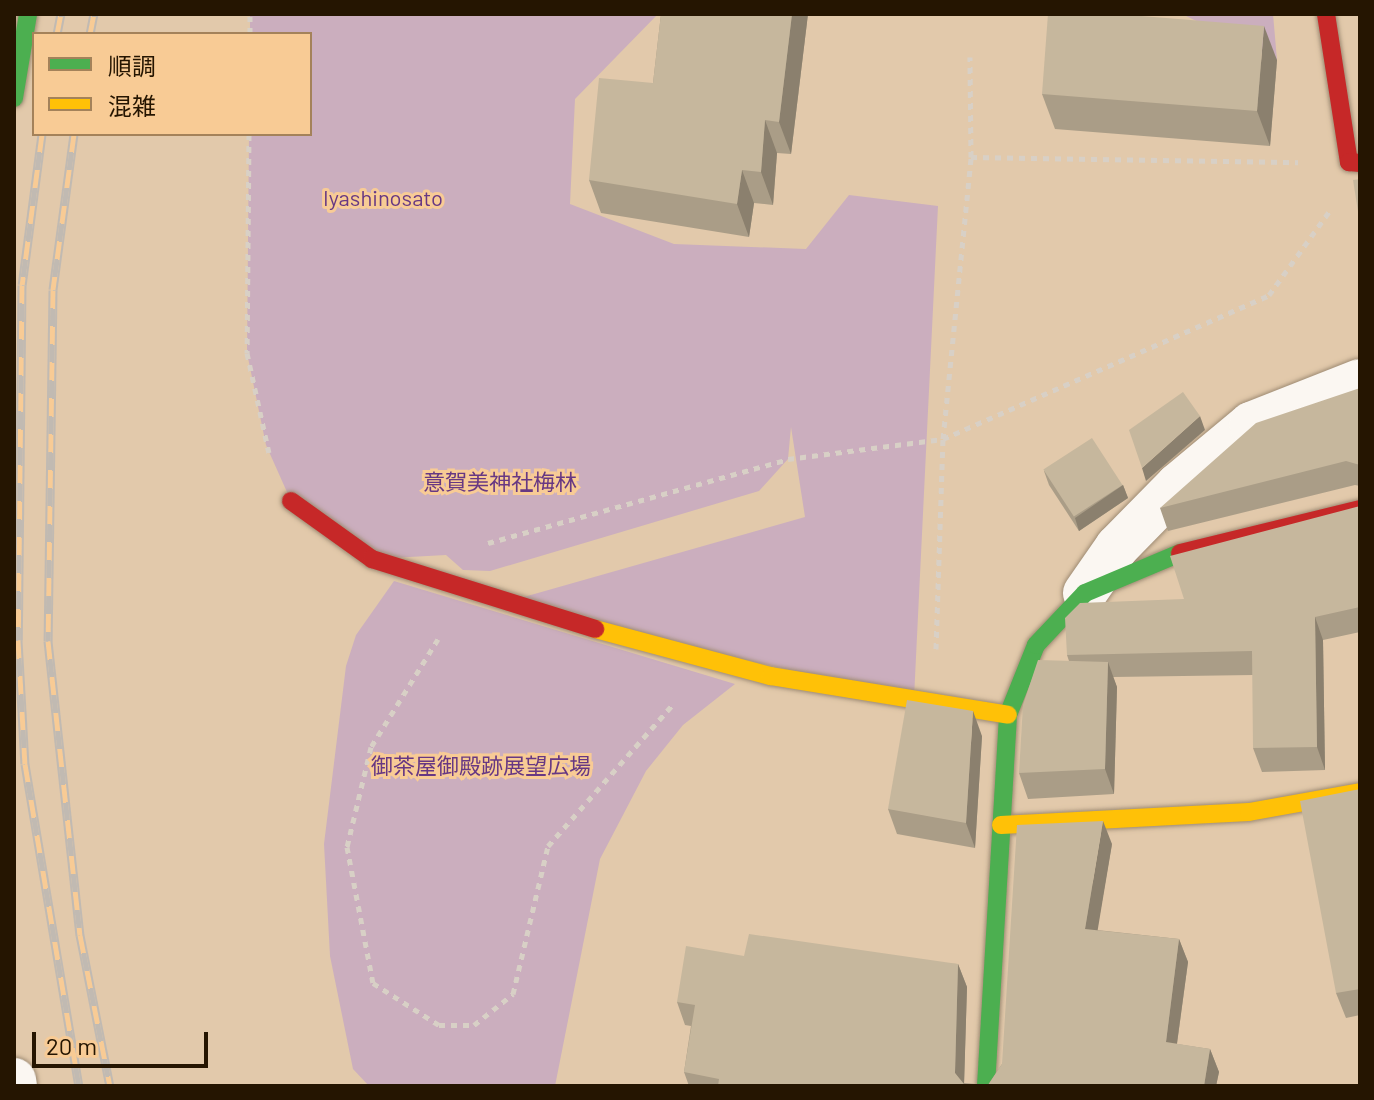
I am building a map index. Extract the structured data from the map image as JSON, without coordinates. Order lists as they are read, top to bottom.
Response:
{
  "parks": ["Iyashinosato", "意賀美神社梅林", "御茶屋御殿跡展望広場"],
  "legend": ["順調", "混雑"],
  "scale_bar": "20 m"
}
